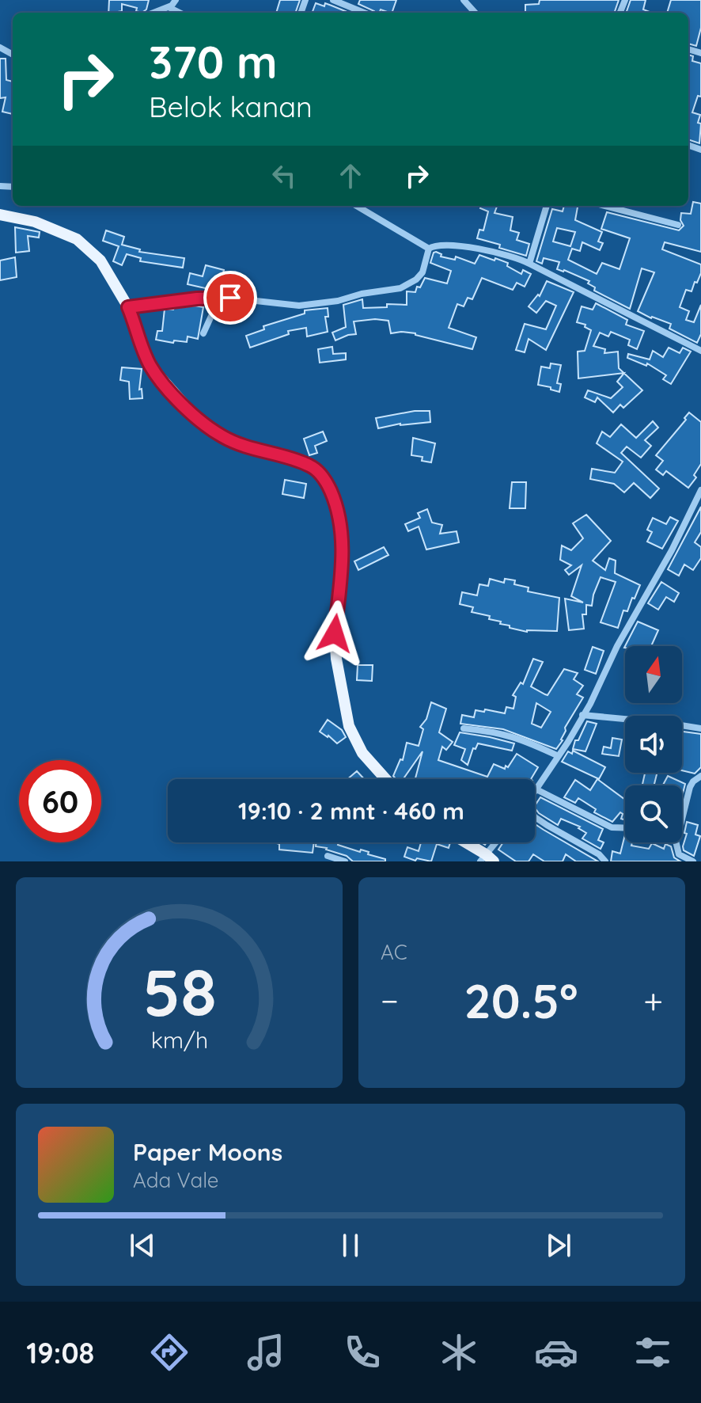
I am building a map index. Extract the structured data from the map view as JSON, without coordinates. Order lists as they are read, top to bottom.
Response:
{
  "north": "top",
  "page": {
    "turn": ["370 m", "Belok kanan"],
    "limit": "60",
    "trip": "19:10 · 2 mnt · 460 m",
    "tile": "AC",
    "heat": ["−", "20.5°", "+"],
    "song": ["Paper Moons", "Ada Vale"],
    "tabs": "19:08",
    "gauge": ["58", "km/h"]
  }
}
